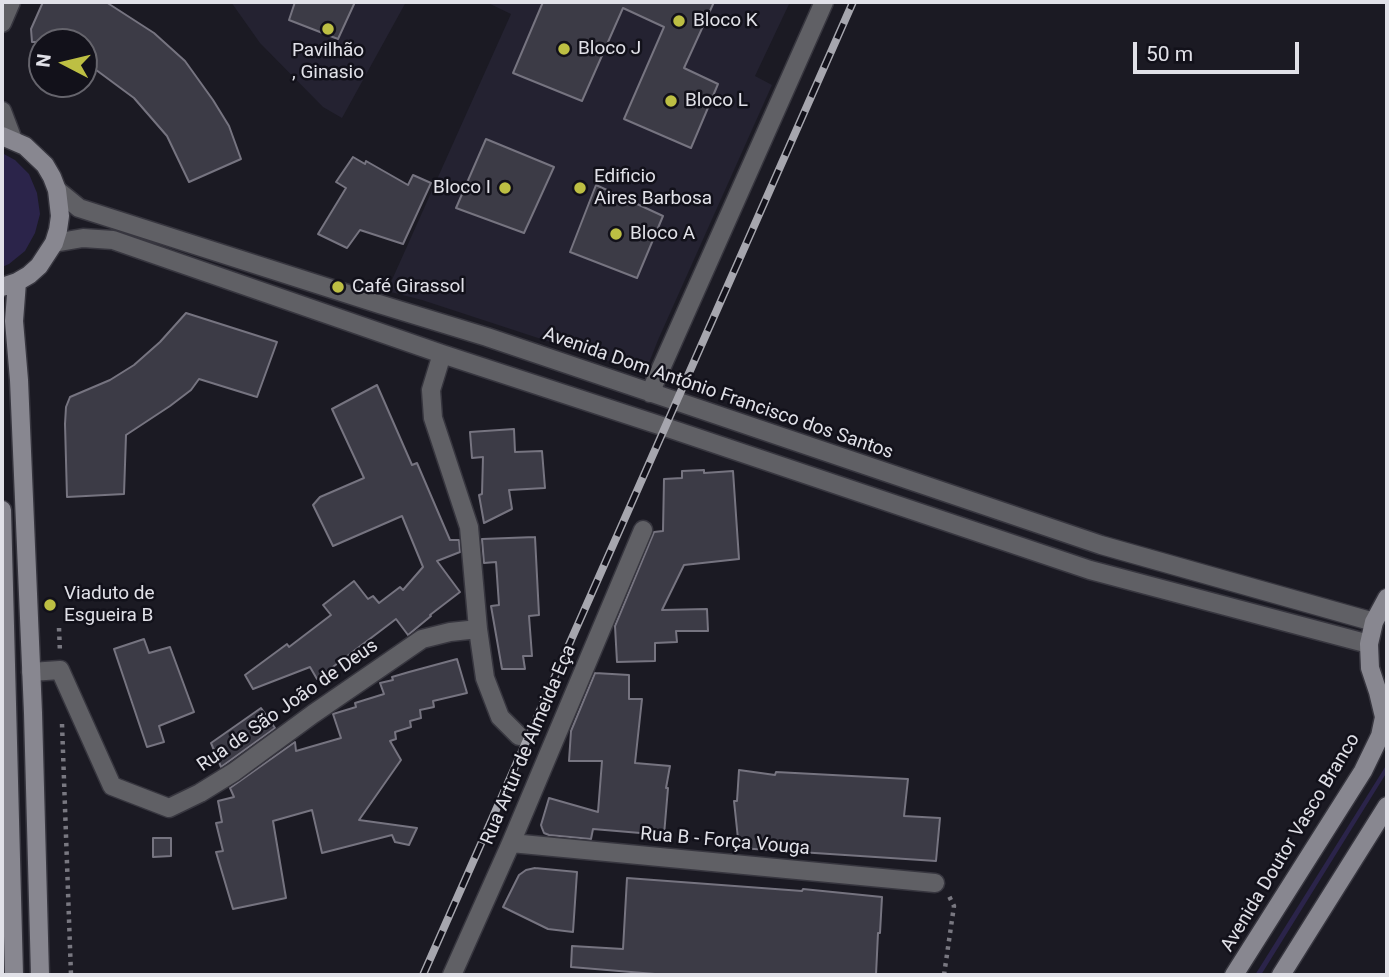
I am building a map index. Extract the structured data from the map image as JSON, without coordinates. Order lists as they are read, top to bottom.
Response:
{
  "streets": {
    "main road": ["Avenida Doutor Vasco Branco"],
    "street": [
      "Avenida Dom António Francisco dos Santos",
      "Rua de São João de Deus",
      "Rua Artur de Almeida Eça",
      "Rua B - Força Vouga"
    ]
  },
  "crossings": [
    ["Rua Artur de Almeida Eça", "Rua B - Força Vouga"]
  ],
  "places": [
    "Bloco K",
    "Pavilhão , Ginasio",
    "Bloco J",
    "Bloco L",
    "Bloco I",
    "Edificio Aires Barbosa",
    "Bloco A",
    "Café Girassol",
    "Viaduto de Esgueira B"
  ],
  "scale_bar": "50 m",
  "north": "left"
}
